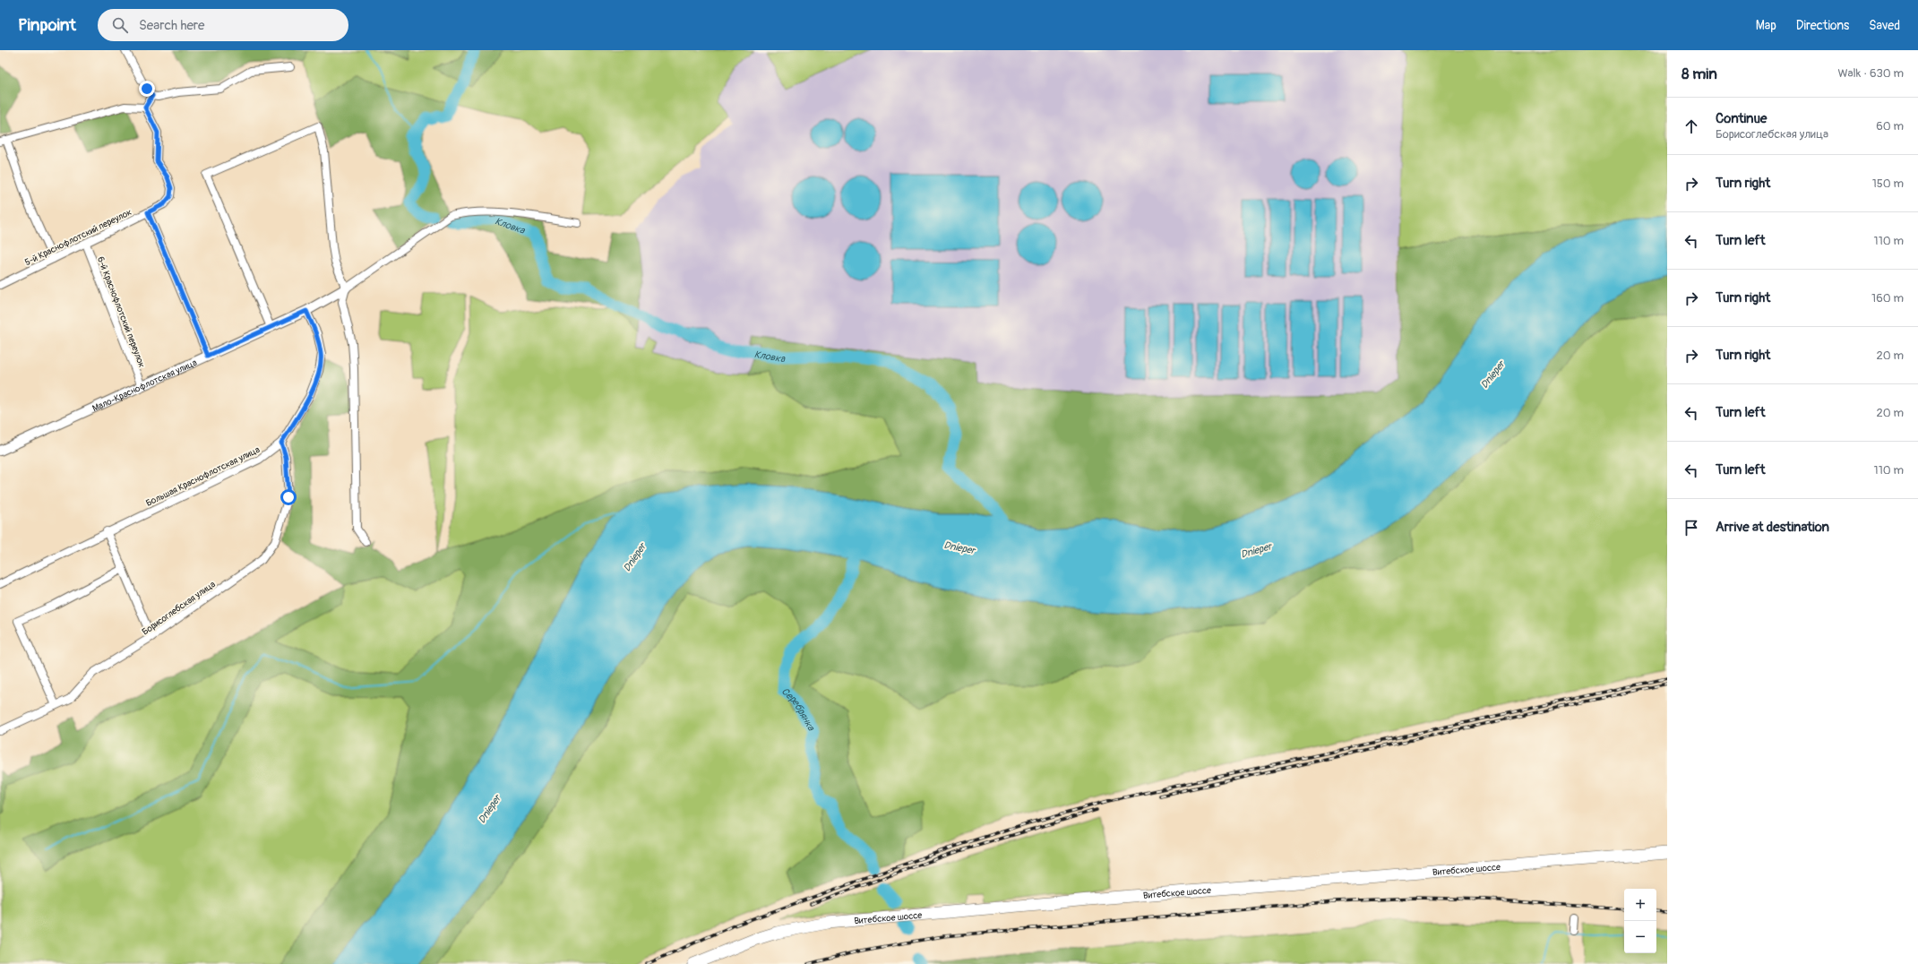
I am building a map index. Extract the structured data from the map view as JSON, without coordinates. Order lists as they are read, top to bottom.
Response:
{
  "streets": {
    "main road": ["Витебское шоссе"],
    "street": [
      "5-й Краснофлотский переулок",
      "6-й Краснофлотский переулок",
      "Мало-Краснофлотская улица",
      "Большая Краснофлотская улица",
      "Борисоглебская улица"
    ]
  },
  "crossings": [
    ["5-й Краснофлотский переулок", "6-й Краснофлотский переулок"],
    ["6-й Краснофлотский переулок", "Мало-Краснофлотская улица"],
    ["Мало-Краснофлотская улица", "Большая Краснофлотская улица"],
    ["Большая Краснофлотская улица", "Борисоглебская улица"]
  ],
  "water": ["Кловка", "Dnieper", "Серебрянка"],
  "page": {
    "header": "Pinpoint",
    "search": "Search here",
    "nav": ["Map", "Directions", "Saved"],
    "heading": ["8 min", "Walk · 630 m"],
    "list": [
      ["Continue", "Борисоглебская улица", "60 m"],
      ["Turn right", "150 m"],
      ["Turn left", "110 m"],
      ["Turn right", "160 m"],
      ["Turn right", "20 m"],
      ["Turn left", "20 m"],
      ["Turn left", "110 m"],
      "Arrive at destination"
    ],
    "map_buttons": ["+", "−"]
  }
}
